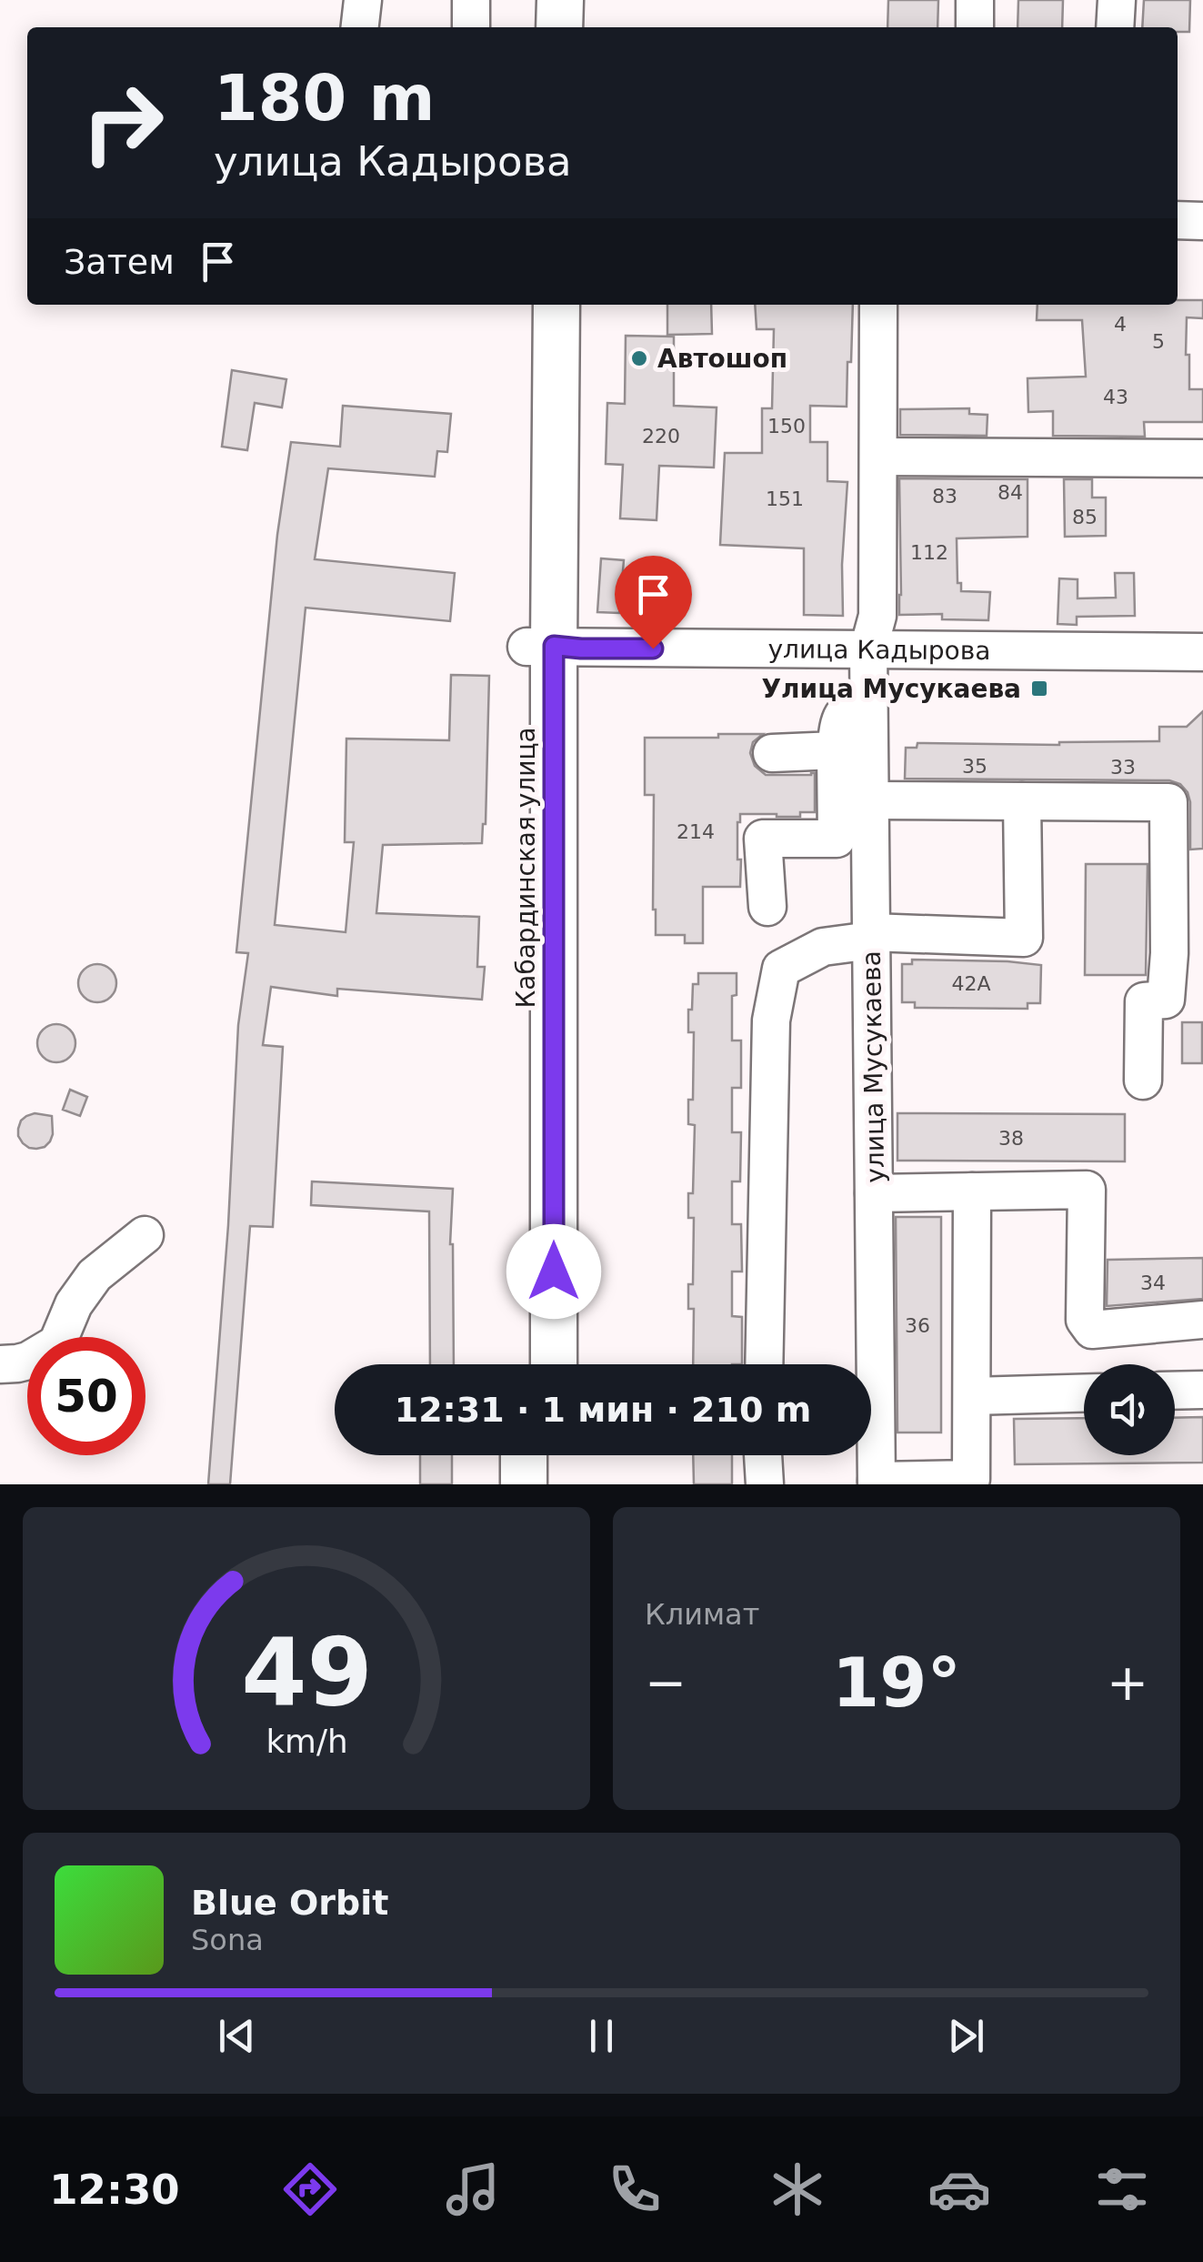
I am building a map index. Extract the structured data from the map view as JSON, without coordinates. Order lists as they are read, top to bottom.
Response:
{
  "streets": {
    "main road": ["Кабардинская улица"],
    "street": ["улица Кадырова", "улица Мусукаева"]
  },
  "crossings": [
    ["улица Кадырова", "Кабардинская улица"],
    ["улица Кадырова", "улица Мусукаева"]
  ],
  "places": {
    "other": ["Автошоп"],
    "transit": ["Улица Мусукаева"]
  },
  "house_numbers": [
    "4",
    "5",
    "43",
    "150",
    "220",
    "84",
    "83",
    "151",
    "85",
    "112",
    "35",
    "33",
    "214",
    "42А",
    "38",
    "34",
    "36"
  ],
  "page": {
    "turn": ["180 m", "улица Кадырова"],
    "then": "Затем",
    "limit": "50",
    "trip": "12:31 · 1 мин · 210 m",
    "tile": "Климат",
    "heat": ["−", "19°", "+"],
    "song": ["Blue Orbit", "Sona"],
    "tabs": "12:30",
    "gauge": ["49", "km/h"]
  }
}
